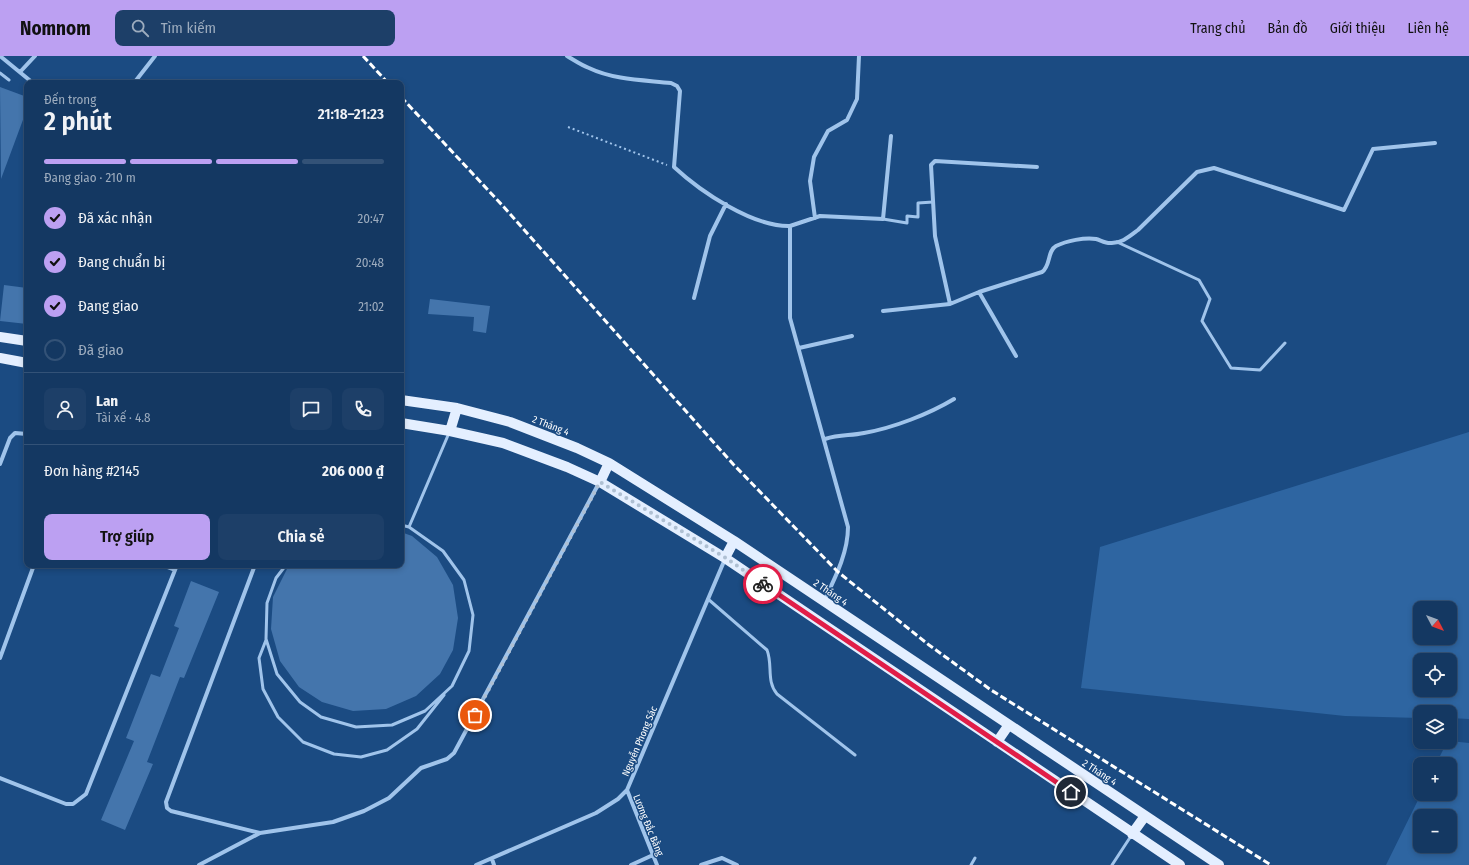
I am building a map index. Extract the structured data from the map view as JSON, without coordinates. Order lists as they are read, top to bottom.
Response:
{
  "streets": {
    "main road": ["2 Tháng 4"],
    "street": ["Nguyễn Phong Sác", "Lương Đắc Bằng"]
  },
  "crossings": [
    ["Nguyễn Phong Sác", "Lương Đắc Bằng"]
  ],
  "north": "bottom right",
  "page": {
    "header": "Nomnom",
    "search": "Tìm kiếm",
    "nav": [
      "Trang chủ",
      "Bản đồ",
      "Giới thiệu",
      "Liên hệ"
    ],
    "heading": ["2 phút", "Đến trong", "21:18–21:23"],
    "panel": [
      "Lan",
      "Tài xế · 4.8",
      "Đơn hàng #2145",
      "206 000 ₫"
    ],
    "bar": "Đang giao · 210 m",
    "list": [
      ["Đã xác nhận", "20:47"],
      ["Đang chuẩn bị", "20:48"],
      ["Đang giao", "21:02"],
      "Đã giao"
    ],
    "buttons": ["Trợ giúp", "Chia sẻ"],
    "map_buttons": ["+", "−"]
  }
}
